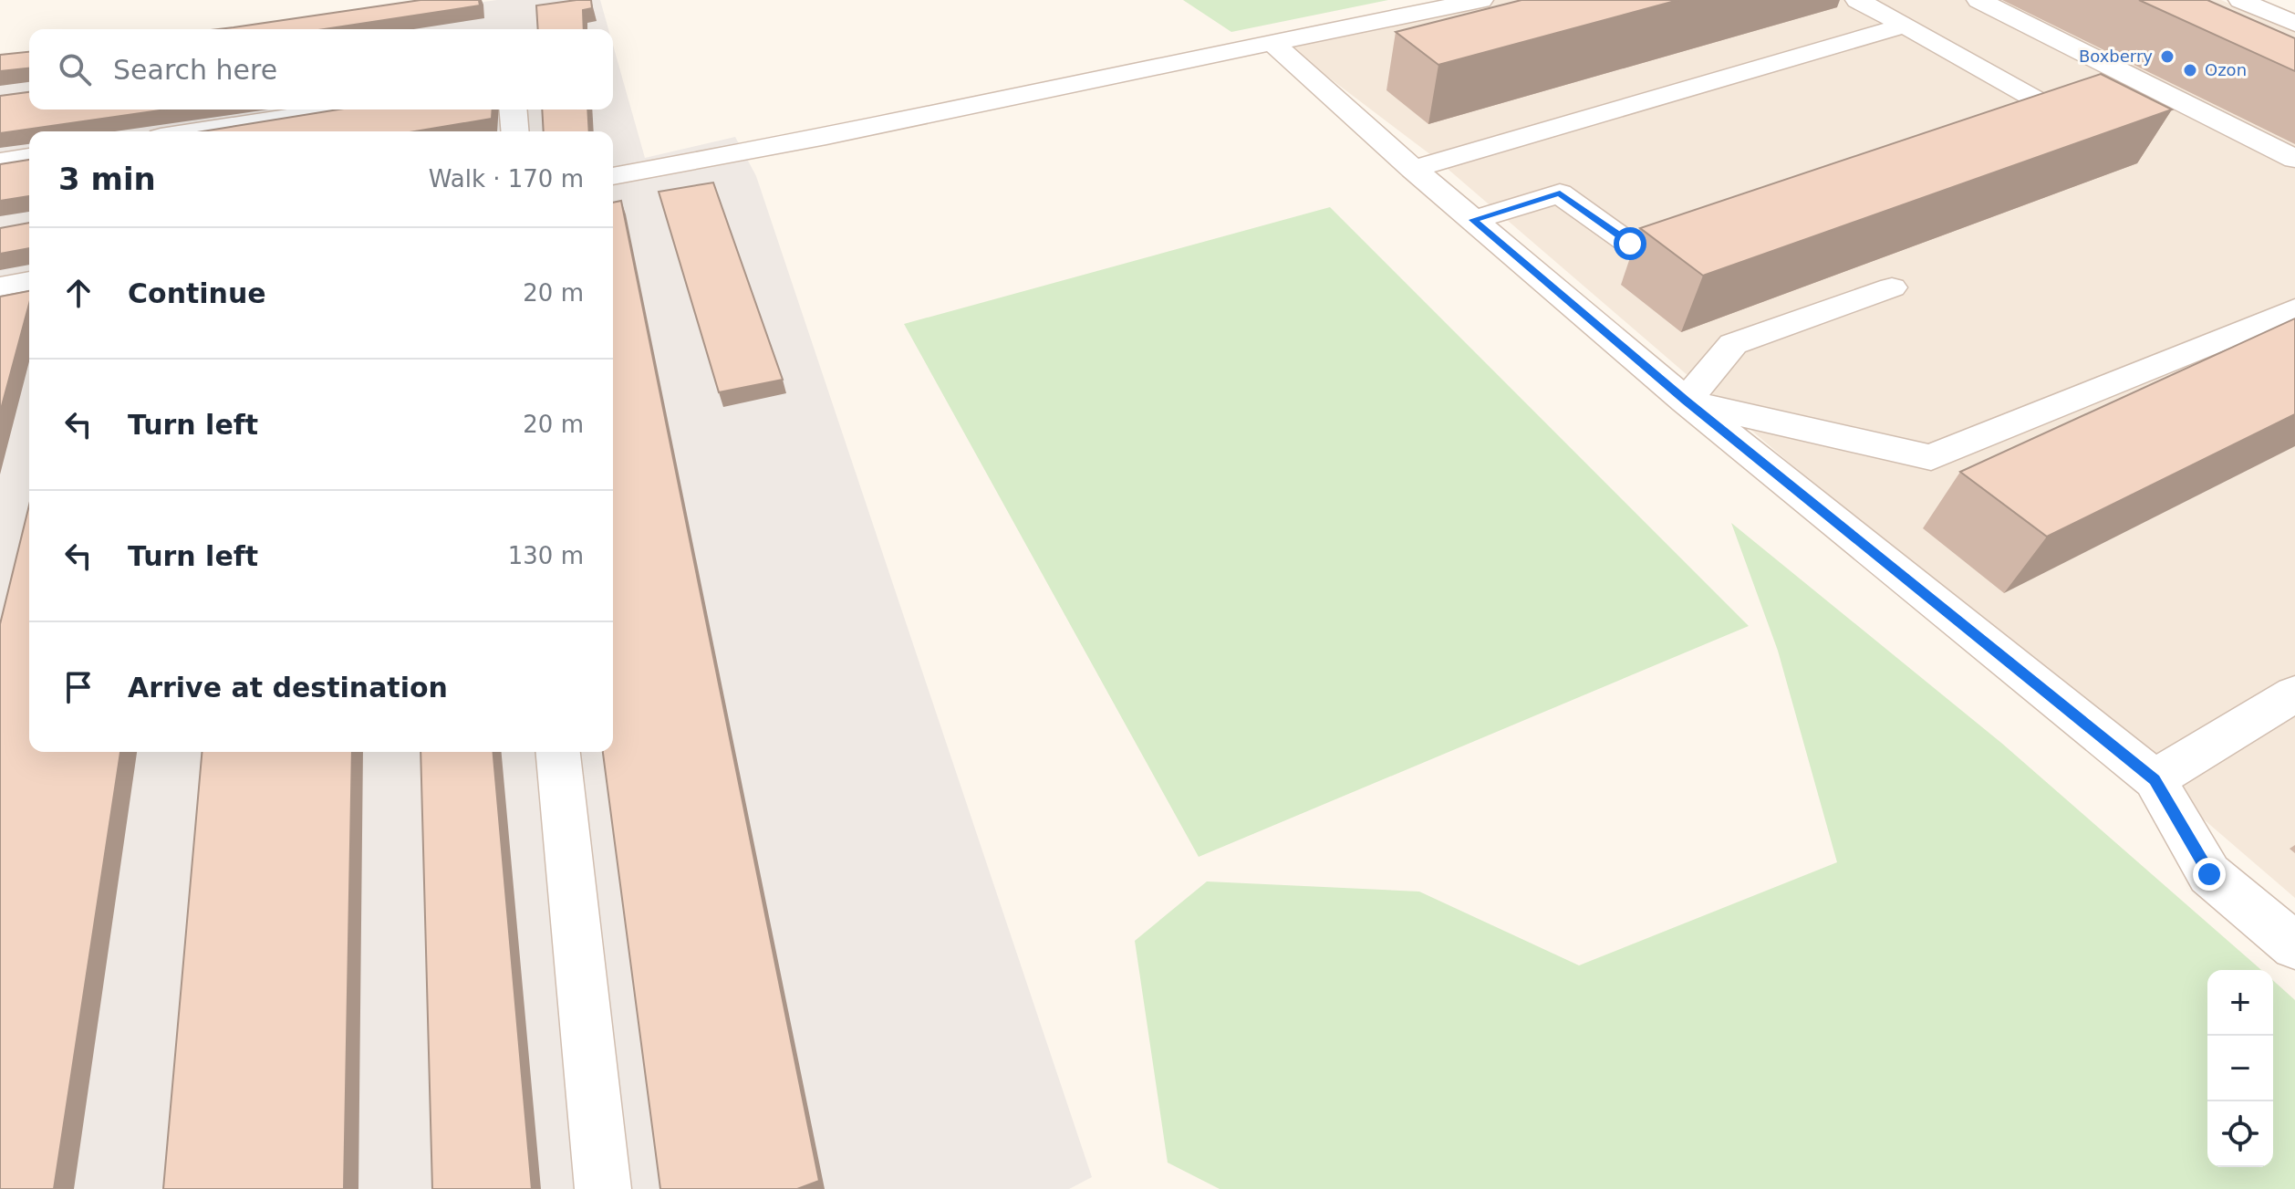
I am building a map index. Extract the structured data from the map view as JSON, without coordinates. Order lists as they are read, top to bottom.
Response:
{
  "places": ["Boxberry", "Ozon"],
  "page": {
    "search": "Search here",
    "heading": ["3 min", "Walk · 170 m"],
    "list": [
      ["Continue", "20 m"],
      ["Turn left", "20 m"],
      ["Turn left", "130 m"],
      "Arrive at destination"
    ],
    "map_buttons": ["+", "−"]
  }
}
